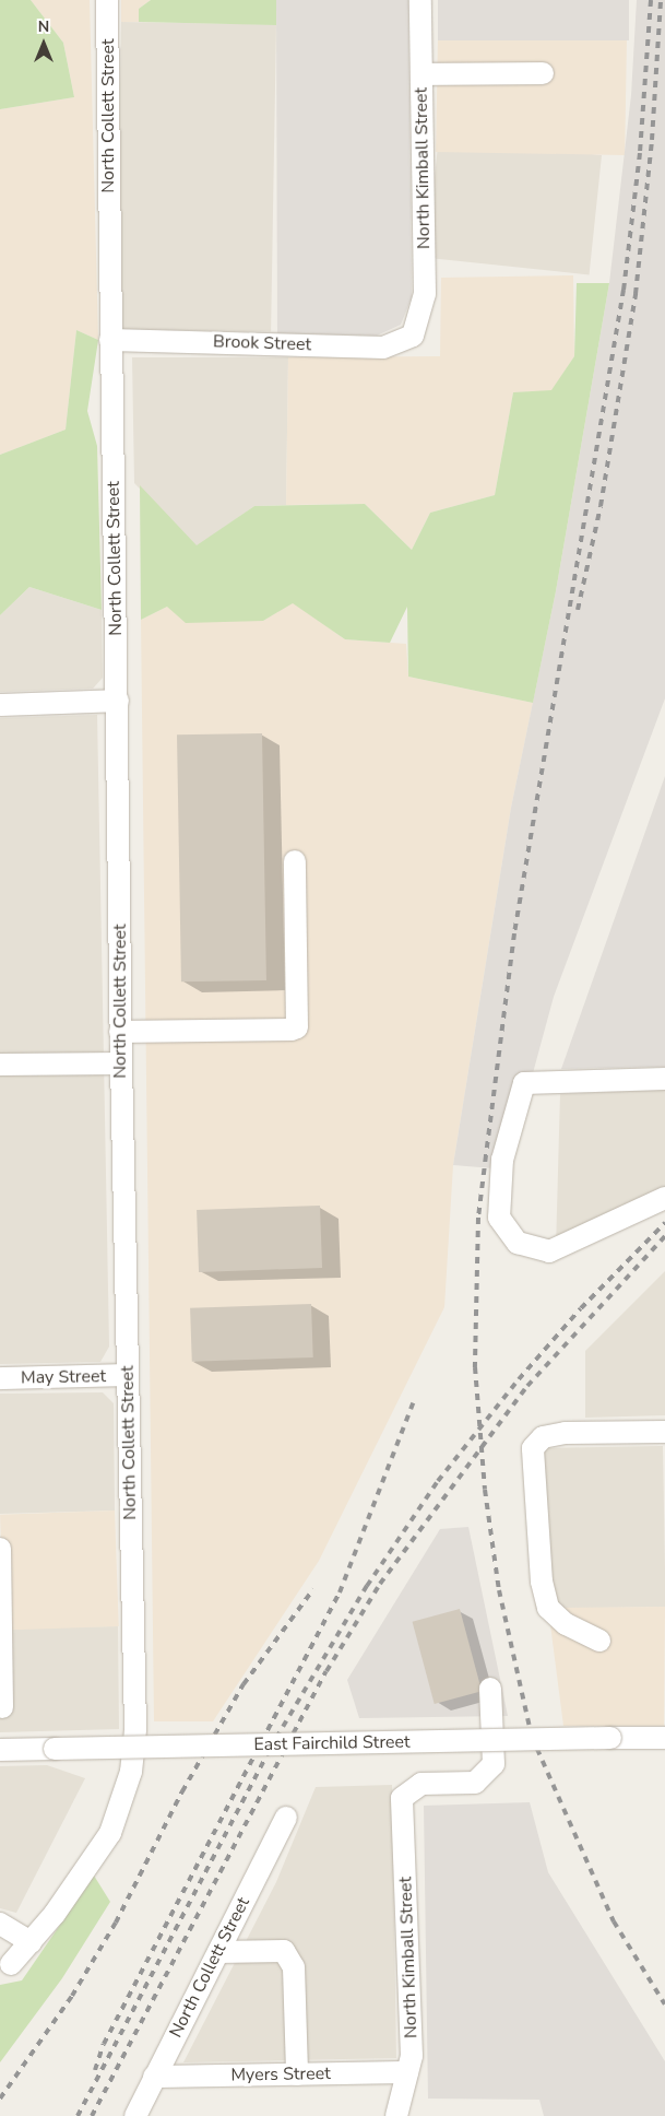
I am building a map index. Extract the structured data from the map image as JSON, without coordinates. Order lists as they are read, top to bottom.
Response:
{
  "streets": {
    "street": [
      "North Collett Street",
      "North Kimball Street",
      "Brook Street",
      "May Street",
      "East Fairchild Street",
      "Myers Street"
    ]
  },
  "crossings": [
    ["North Collett Street", "Brook Street"],
    ["North Collett Street", "May Street"],
    ["North Collett Street", "Myers Street"],
    ["North Kimball Street", "Brook Street"],
    ["North Kimball Street", "Myers Street"]
  ],
  "north": "top"
}
